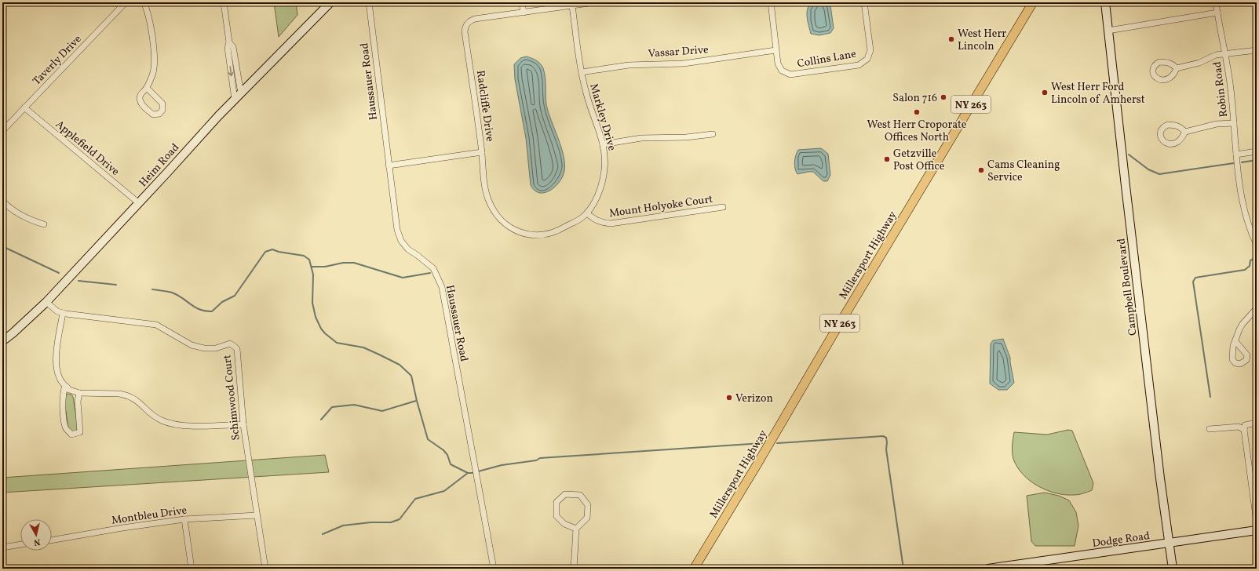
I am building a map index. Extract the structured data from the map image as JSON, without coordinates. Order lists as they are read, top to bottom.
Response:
{
  "streets": {
    "main road": ["NY 263", "Millersport Highway"],
    "street": [
      "Vassar Drive",
      "Collins Lane",
      "Taverly Drive",
      "Haussauer Road",
      "Robin Road",
      "Radcliffe Drive",
      "Markley Drive",
      "Applefield Drive",
      "Heim Road",
      "Mount Holyoke Court",
      "Campbell Boulevard",
      "Schimwood Court",
      "Montbleu Drive",
      "Dodge Road"
    ]
  },
  "crossings": [
    ["Vassar Drive", "Collins Lane"],
    ["Vassar Drive", "Markley Drive"],
    ["Taverly Drive", "Applefield Drive"],
    ["Haussauer Road", "Radcliffe Drive"],
    ["Radcliffe Drive", "Markley Drive"],
    ["Markley Drive", "Mount Holyoke Court"],
    ["Applefield Drive", "Heim Road"],
    ["Campbell Boulevard", "Dodge Road"],
    ["Schimwood Court", "Montbleu Drive"]
  ],
  "places": [
    "West Herr Lincoln",
    "West Herr Ford Lincoln of Amherst",
    "Salon 716",
    "West Herr Croporate Offices North",
    "Getzville Post Office",
    "Cams Cleaning Service",
    "Verizon"
  ],
  "north": "bottom"
}
